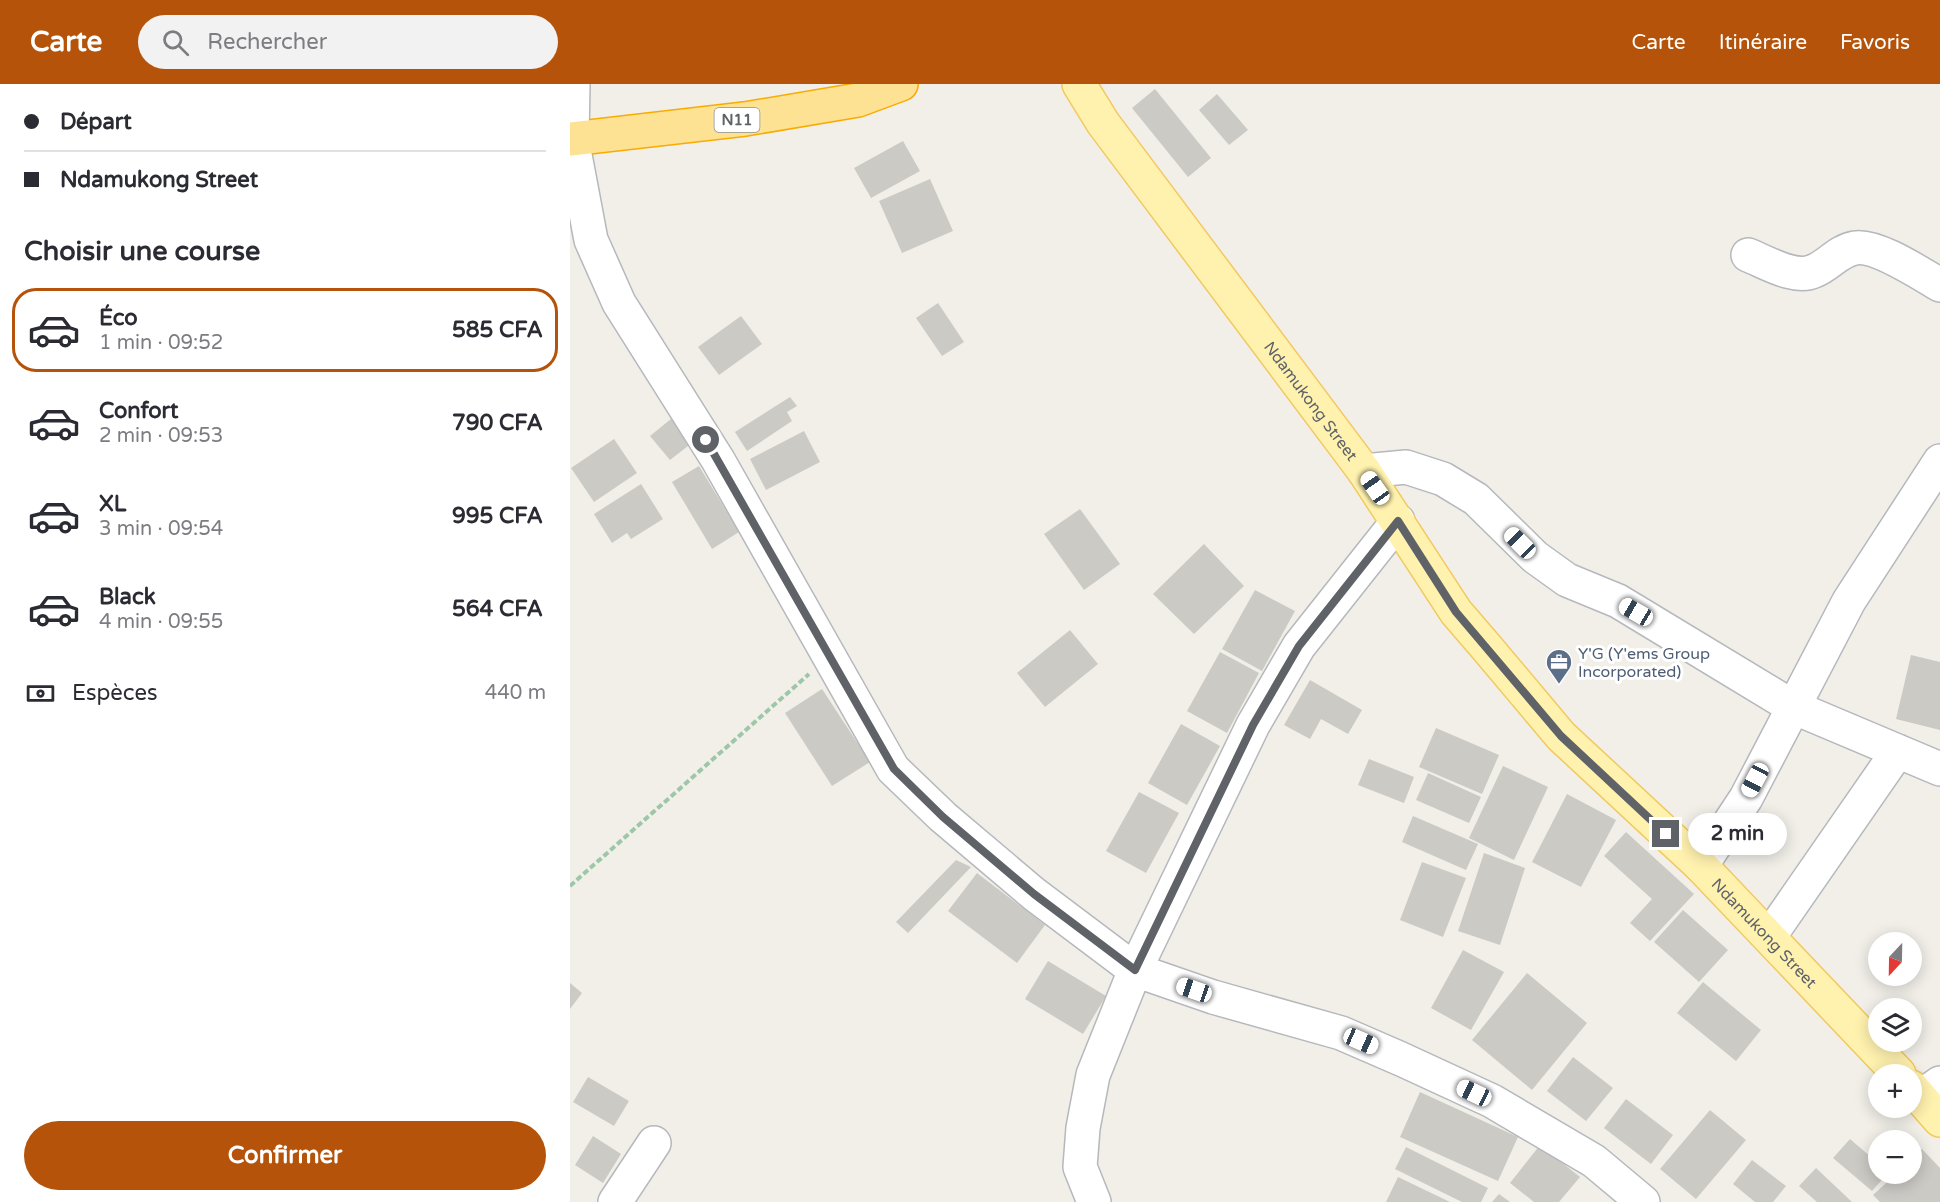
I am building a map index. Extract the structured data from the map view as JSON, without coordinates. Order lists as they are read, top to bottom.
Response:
{
  "streets": {
    "highway": ["N11"],
    "main road": ["Ndamukong Street"]
  },
  "places": {
    "office": ["Y'G (Y'ems Group Incorporated)"]
  },
  "north": "bottom",
  "page": {
    "header": "Carte",
    "search": "Rechercher",
    "nav": ["Carte", "Itinéraire", "Favoris"],
    "banner": ["Départ", "Ndamukong Street"],
    "heading": "Choisir une course",
    "list": [
      {
        "name": "Éco",
        "note": "1 min · 09:52",
        "value": "585 CFA"
      },
      {
        "name": "Confort",
        "note": "2 min · 09:53",
        "value": "790 CFA"
      },
      {
        "name": "XL",
        "note": "3 min · 09:54",
        "value": "995 CFA"
      },
      {
        "name": "Black",
        "note": "4 min · 09:55",
        "value": "564 CFA"
      }
    ],
    "pay": ["Espèces", "440 m"],
    "bubble": "2 min",
    "map_buttons": ["+", "−"],
    "buttons": "Confirmer"
  }
}
